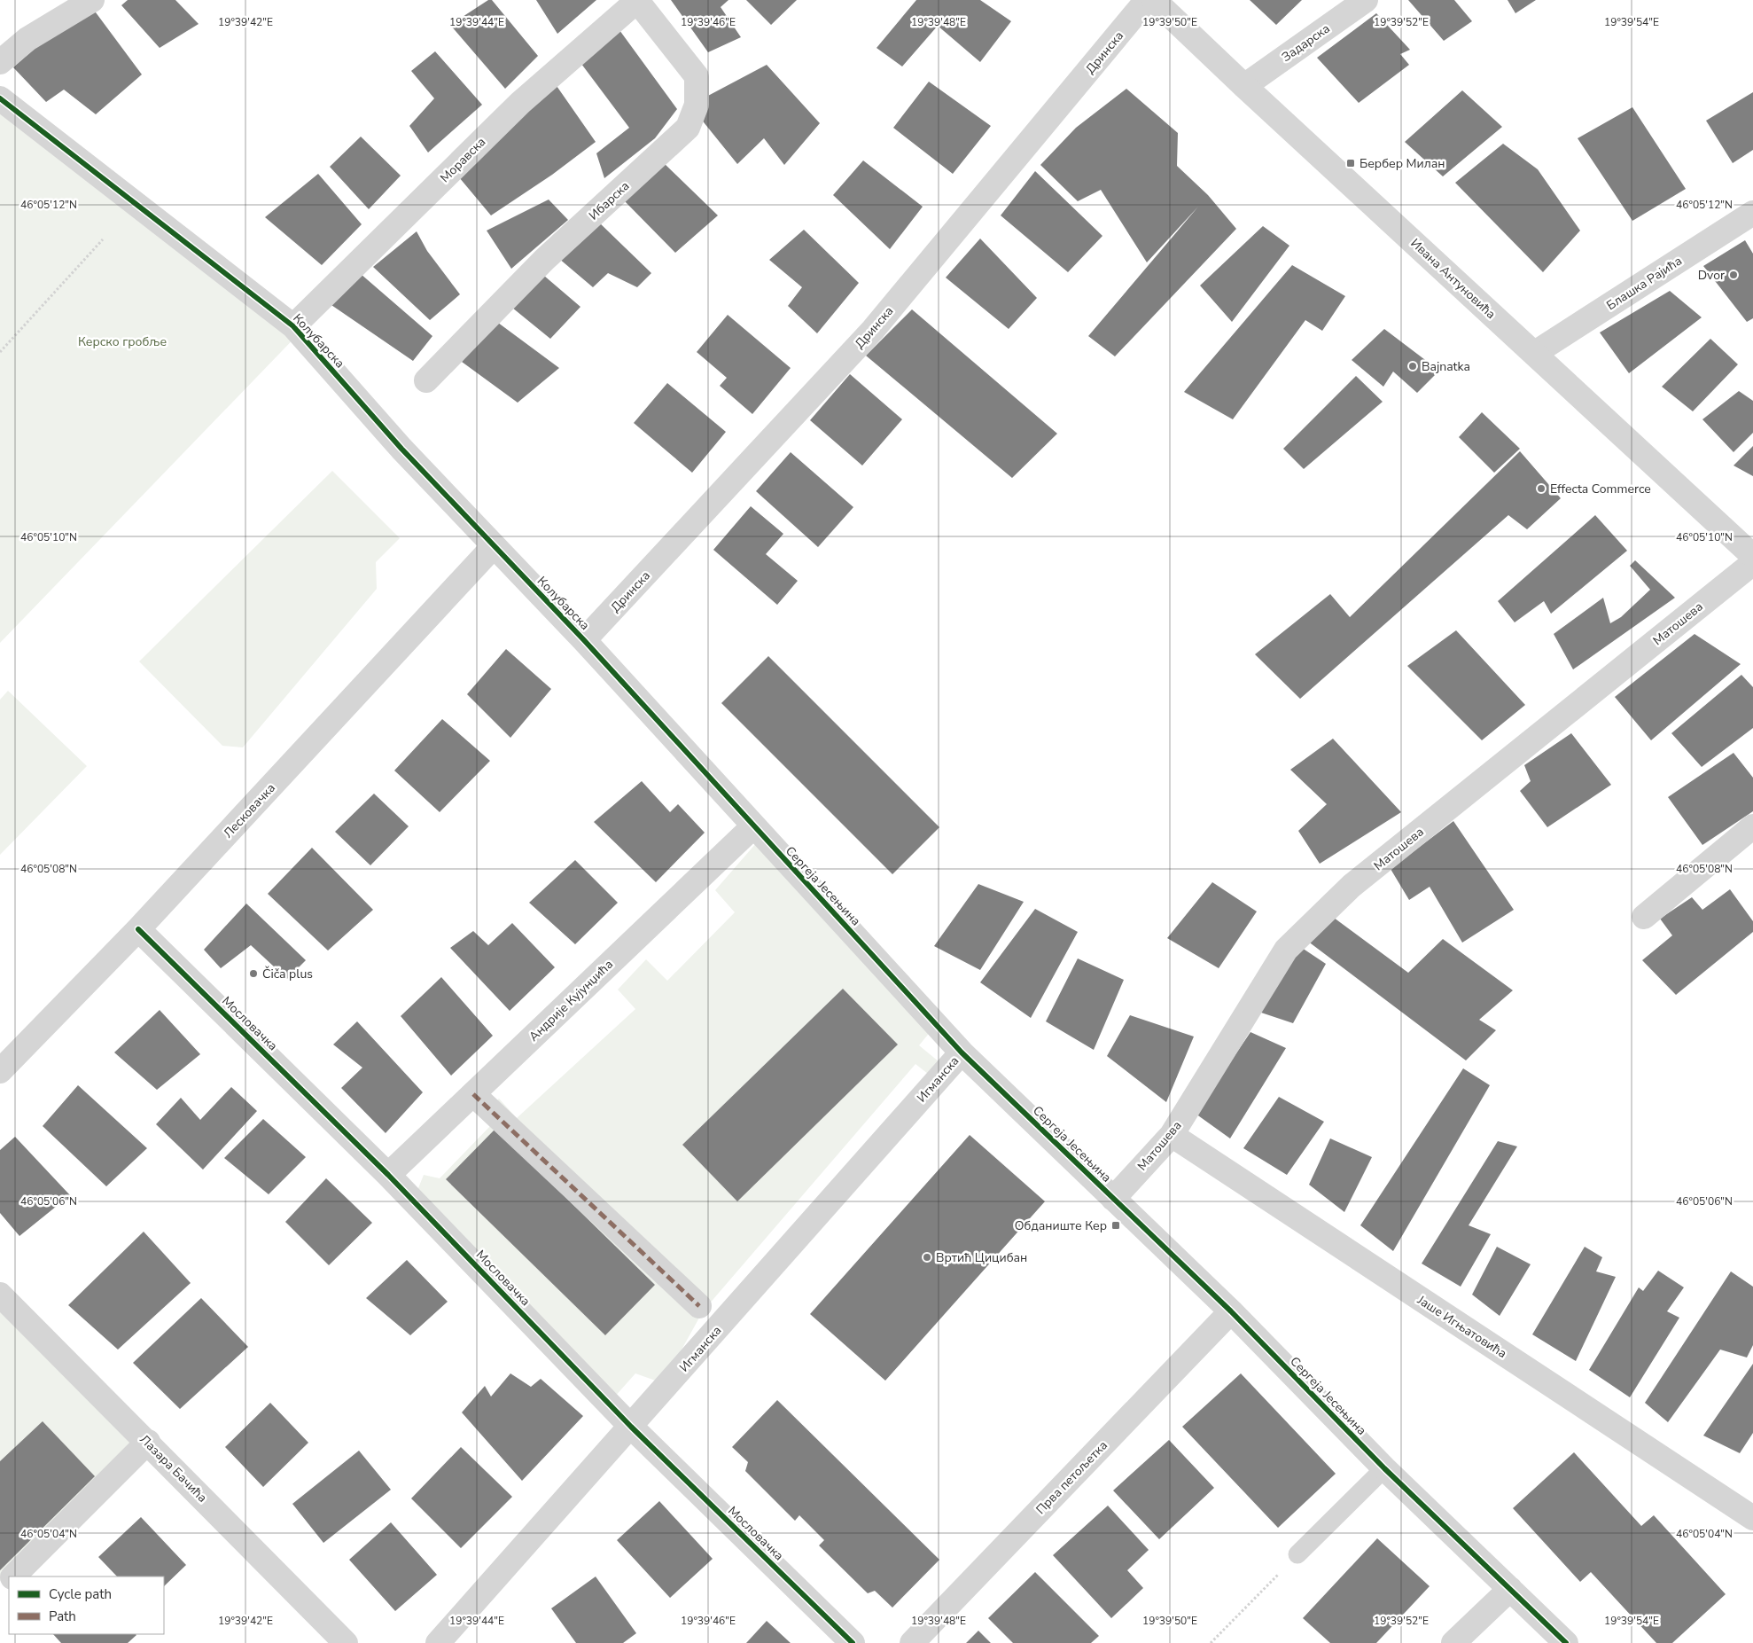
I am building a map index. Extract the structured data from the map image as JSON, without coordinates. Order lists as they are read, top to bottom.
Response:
{
  "streets": {
    "street": [
      "Задарска",
      "Дринска",
      "Моравска",
      "Ибарска",
      "Ивана Антуновића",
      "Блашка Рајића",
      "Колубарска",
      "Матошева",
      "Лесковачка",
      "Сергеја Јесењина",
      "Андрије Кујунџића",
      "Мословачка",
      "Игманска",
      "Јаше Игњатовића",
      "Лазара Бачића",
      "Прва петољетка"
    ]
  },
  "crossings": [
    ["Задарска", "Ивана Антуновића"],
    ["Дринска", "Колубарска"],
    ["Дринска", "Сергеја Јесењина"],
    ["Моравска", "Ибарска"],
    ["Моравска", "Колубарска"],
    ["Ивана Антуновића", "Блашка Рајића"],
    ["Колубарска", "Лесковачка"],
    ["Колубарска", "Сергеја Јесењина"],
    ["Матошева", "Сергеја Јесењина"],
    ["Матошева", "Јаше Игњатовића"],
    ["Лесковачка", "Мословачка"],
    ["Сергеја Јесењина", "Андрије Кујунџића"],
    ["Сергеја Јесењина", "Игманска"],
    ["Сергеја Јесењина", "Прва петољетка"],
    ["Андрије Кујунџића", "Мословачка"],
    ["Мословачка", "Игманска"]
  ],
  "parks": ["Керско гробље"],
  "places": {
    "transit": ["Бербер Милан", "Обданиште Кер"],
    "other": [
      "Dvor",
      "Bajnatka",
      "Effecta Commerce",
      "Čiča plus",
      "Вртић Цицибан"
    ]
  },
  "legend": ["Cycle path", "Path"],
  "coordinates": [
    "19°39'42\"E",
    "19°39'44\"E",
    "19°39'46\"E",
    "19°39'48\"E",
    "19°39'50\"E",
    "19°39'52\"E",
    "19°39'54\"E",
    "46°05'12\"N",
    "46°05'10\"N",
    "46°05'08\"N",
    "46°05'06\"N",
    "46°05'04\"N"
  ]
}
